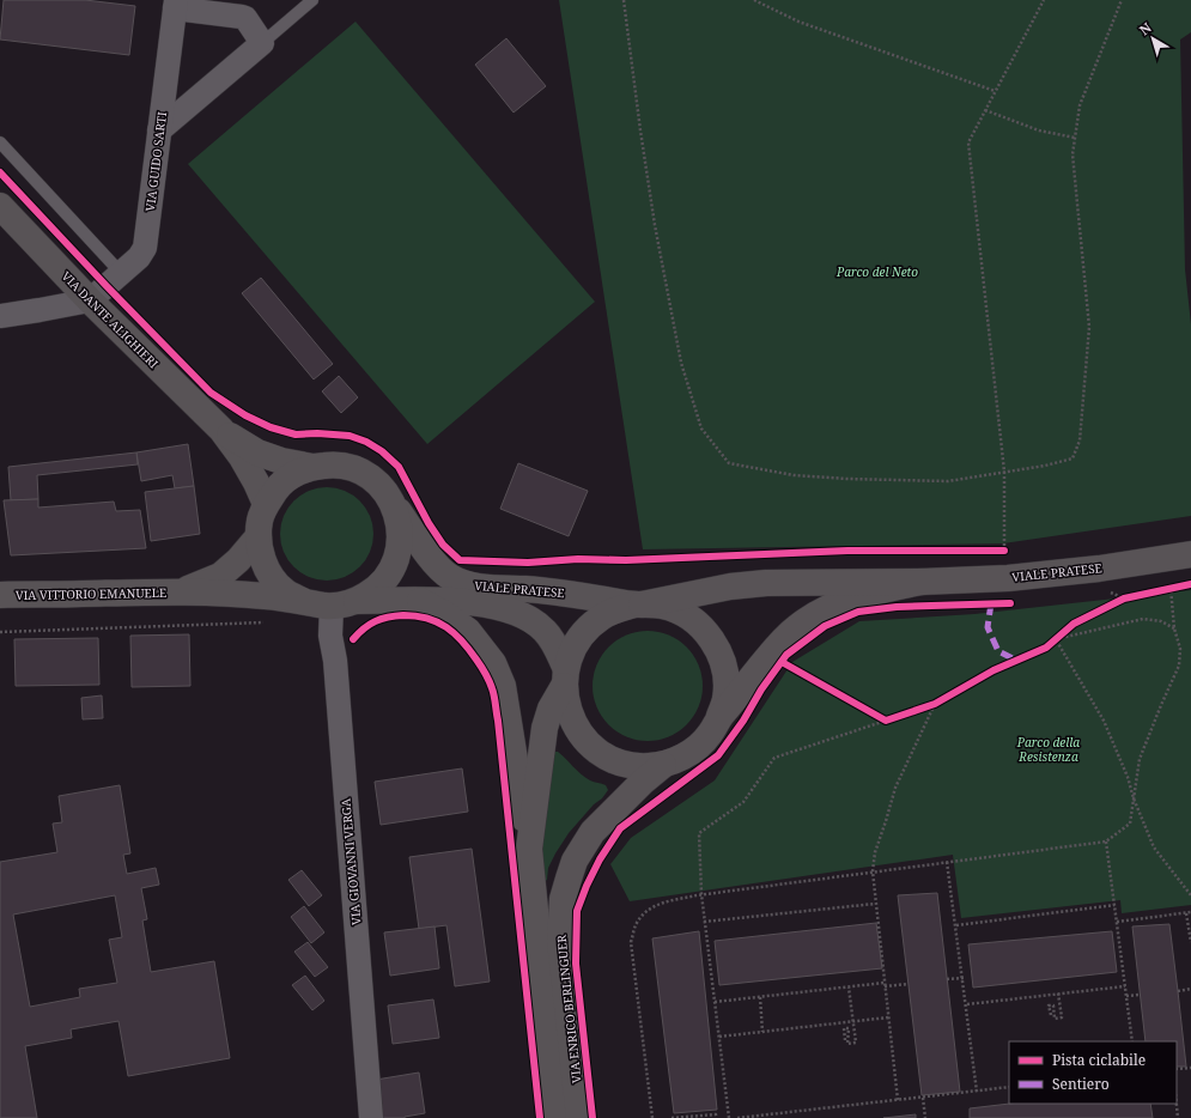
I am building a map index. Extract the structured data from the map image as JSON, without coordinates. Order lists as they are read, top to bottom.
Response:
{
  "streets": {
    "main road": [
      "VIA DANTE ALIGHIERI",
      "VIALE PRATESE",
      "VIA VITTORIO EMANUELE",
      "VIA ENRICO BERLINGUER"
    ],
    "street": ["VIA GUIDO SARTI", "VIA GIOVANNI VERGA"]
  },
  "crossings": [
    ["VIA GUIDO SARTI", "VIA DANTE ALIGHIERI"],
    ["VIA DANTE ALIGHIERI", "VIALE PRATESE"],
    ["VIA DANTE ALIGHIERI", "VIA VITTORIO EMANUELE"],
    ["VIA DANTE ALIGHIERI", "VIA GIOVANNI VERGA"],
    ["VIALE PRATESE", "VIA VITTORIO EMANUELE"],
    ["VIALE PRATESE", "VIA GIOVANNI VERGA"],
    ["VIALE PRATESE", "VIA ENRICO BERLINGUER"],
    ["VIA VITTORIO EMANUELE", "VIA GIOVANNI VERGA"]
  ],
  "parks": ["Parco del Neto", "Parco della Resistenza"],
  "legend": ["Pista ciclabile", "Sentiero"],
  "north": "top left"
}
